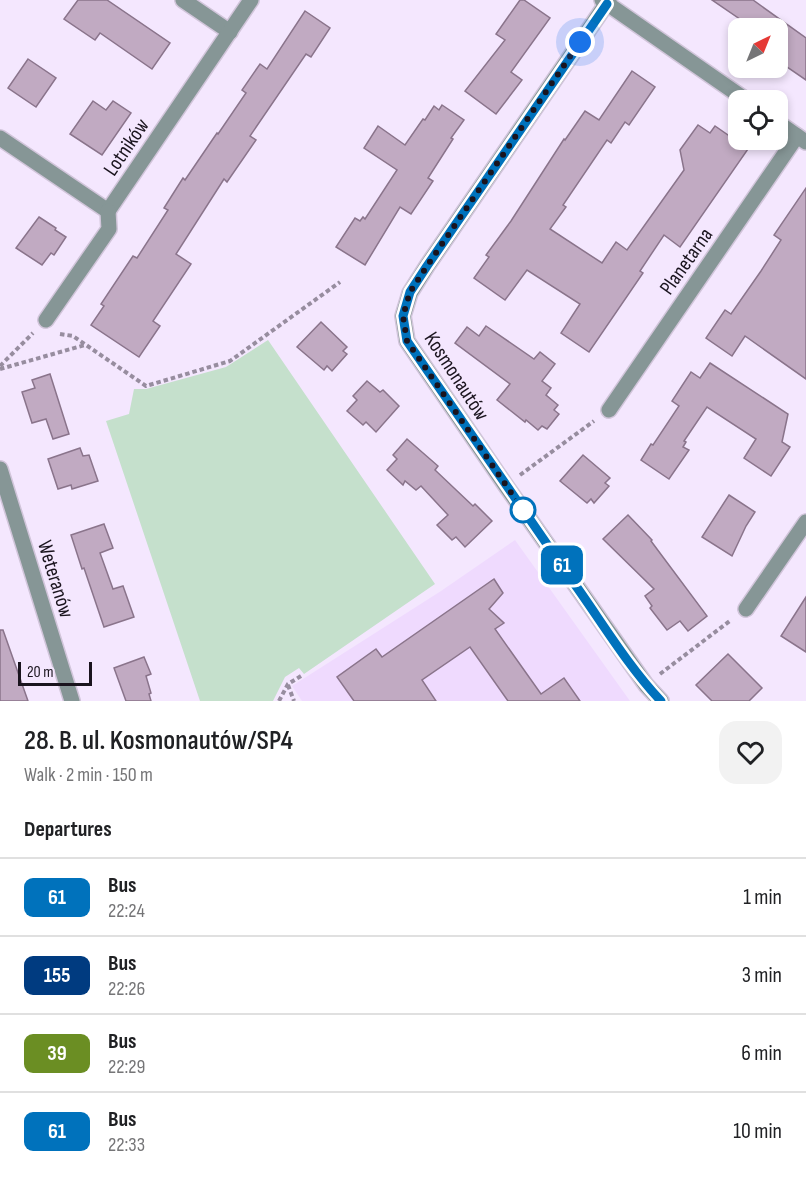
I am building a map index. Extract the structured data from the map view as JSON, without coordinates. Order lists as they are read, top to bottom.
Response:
{
  "streets": {
    "street": [
      "Lotników",
      "Planetarna",
      "Kosmonautów",
      "Weteranów"
    ]
  },
  "lines": ["bus line 61"],
  "scale_bar": "20 m",
  "north": "top right",
  "page": {
    "on_map": "61",
    "scale": "20 m",
    "heading": [
      ["28. B. ul. Kosmonautów/SP4", "Walk · 2 min · 150 m"],
      "Departures"
    ],
    "list": [
      {
        "mark": "61",
        "name": "Bus",
        "note": "22:24",
        "value": "1 min"
      },
      {
        "mark": "155",
        "name": "Bus",
        "note": "22:26",
        "value": "3 min"
      },
      {
        "mark": "39",
        "name": "Bus",
        "note": "22:29",
        "value": "6 min"
      },
      {
        "mark": "61",
        "name": "Bus",
        "note": "22:33",
        "value": "10 min"
      }
    ]
  }
}
